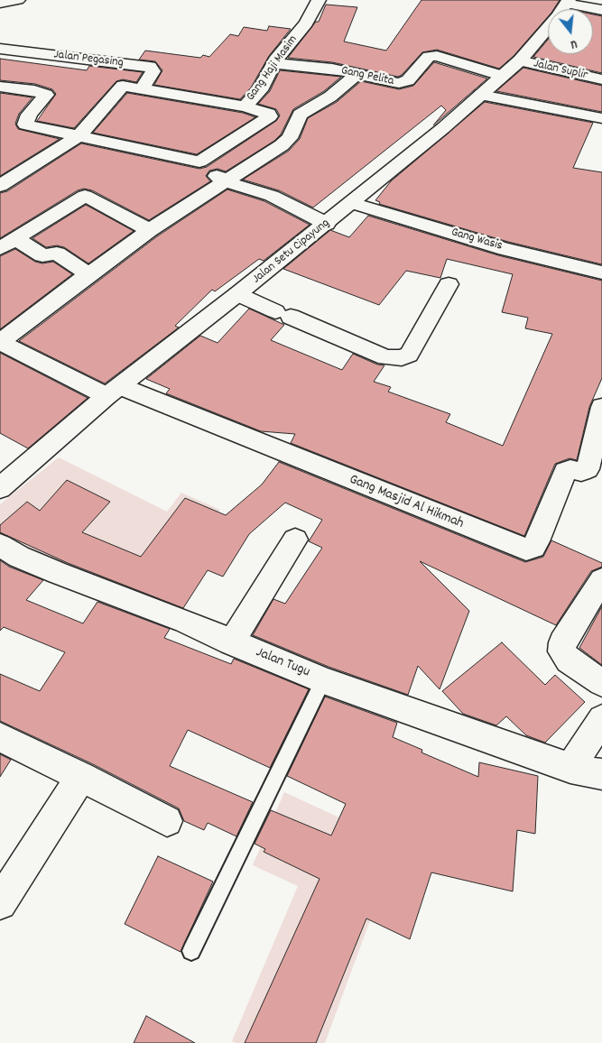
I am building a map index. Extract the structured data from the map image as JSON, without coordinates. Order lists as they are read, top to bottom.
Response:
{
  "streets": {
    "street": [
      "Jalan Pegasing",
      "Gang Haji Masim",
      "Jalan Suplir",
      "Gang Pelita",
      "Gang Wasis",
      "Jalan Setu Cipayung",
      "Gang Masjid Al Hikmah",
      "Jalan Tugu"
    ]
  },
  "crossings": [
    ["Gang Haji Masim", "Gang Pelita"],
    ["Jalan Suplir", "Jalan Setu Cipayung"],
    ["Gang Pelita", "Jalan Setu Cipayung"],
    ["Gang Wasis", "Jalan Setu Cipayung"],
    ["Jalan Setu Cipayung", "Gang Masjid Al Hikmah"]
  ],
  "north": "bottom"
}
